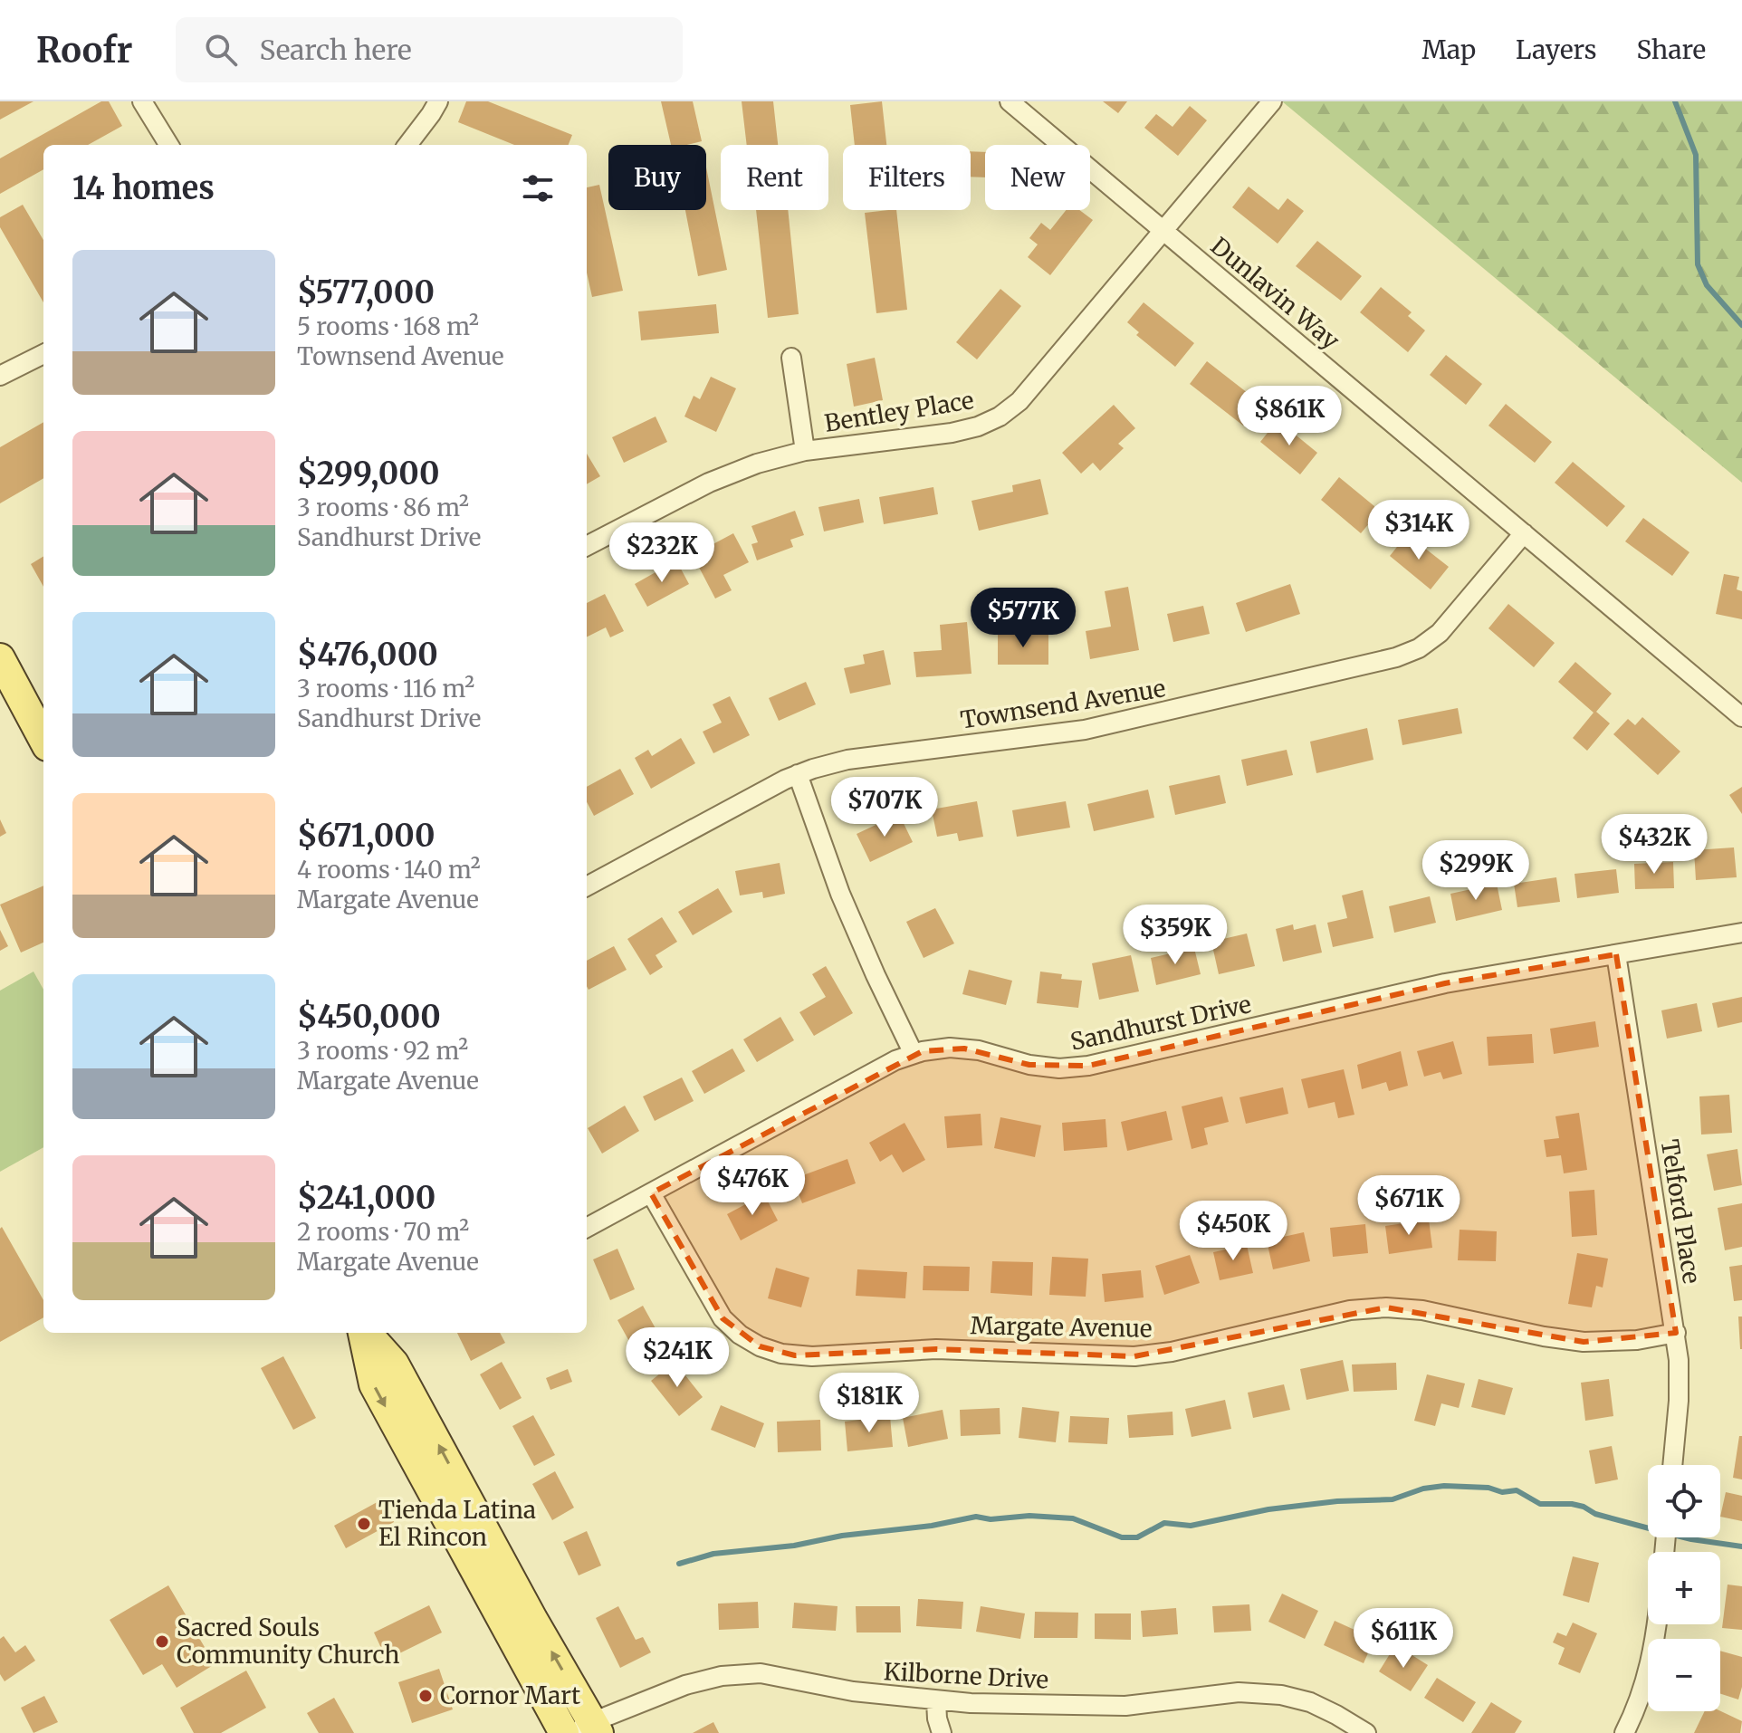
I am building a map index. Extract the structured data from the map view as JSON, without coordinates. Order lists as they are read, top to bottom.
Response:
{
  "streets": {
    "street": [
      "Dunlavin Way",
      "Bentley Place",
      "Townsend Avenue",
      "Sandhurst Drive",
      "Telford Place",
      "Margate Avenue",
      "Kilborne Drive"
    ]
  },
  "crossings": [
    ["Dunlavin Way", "Bentley Place"],
    ["Dunlavin Way", "Townsend Avenue"],
    ["Sandhurst Drive", "Telford Place"],
    ["Sandhurst Drive", "Margate Avenue"],
    ["Telford Place", "Margate Avenue"]
  ],
  "places": ["Tienda Latina El Rincon", "Sacred Souls Community Church", "Cornor Mart"],
  "page": {
    "header": "Roofr",
    "search": "Search here",
    "nav": ["Map", "Layers", "Share"],
    "chip": [
      "Buy",
      "Rent",
      "Filters",
      "New"
    ],
    "heading": "14 homes",
    "list": [
      {
        "name": "$577,000",
        "note": "5 rooms · 168 m² · Townsend Avenue"
      },
      {
        "name": "$299,000",
        "note": "3 rooms · 86 m² · Sandhurst Drive"
      },
      {
        "name": "$476,000",
        "note": "3 rooms · 116 m² · Sandhurst Drive"
      },
      {
        "name": "$671,000",
        "note": "4 rooms · 140 m² · Margate Avenue"
      },
      {
        "name": "$450,000",
        "note": "3 rooms · 92 m² · Margate Avenue"
      },
      {
        "name": "$241,000",
        "note": "2 rooms · 70 m² · Margate Avenue"
      }
    ],
    "price": [
      "$861K",
      "$314K",
      "$232K",
      "$577K",
      "$707K",
      "$432K",
      "$299K",
      "$359K",
      "$476K",
      "$671K",
      "$450K",
      "$241K",
      "$181K",
      "$611K"
    ],
    "map_buttons": ["+", "−"]
  }
}
